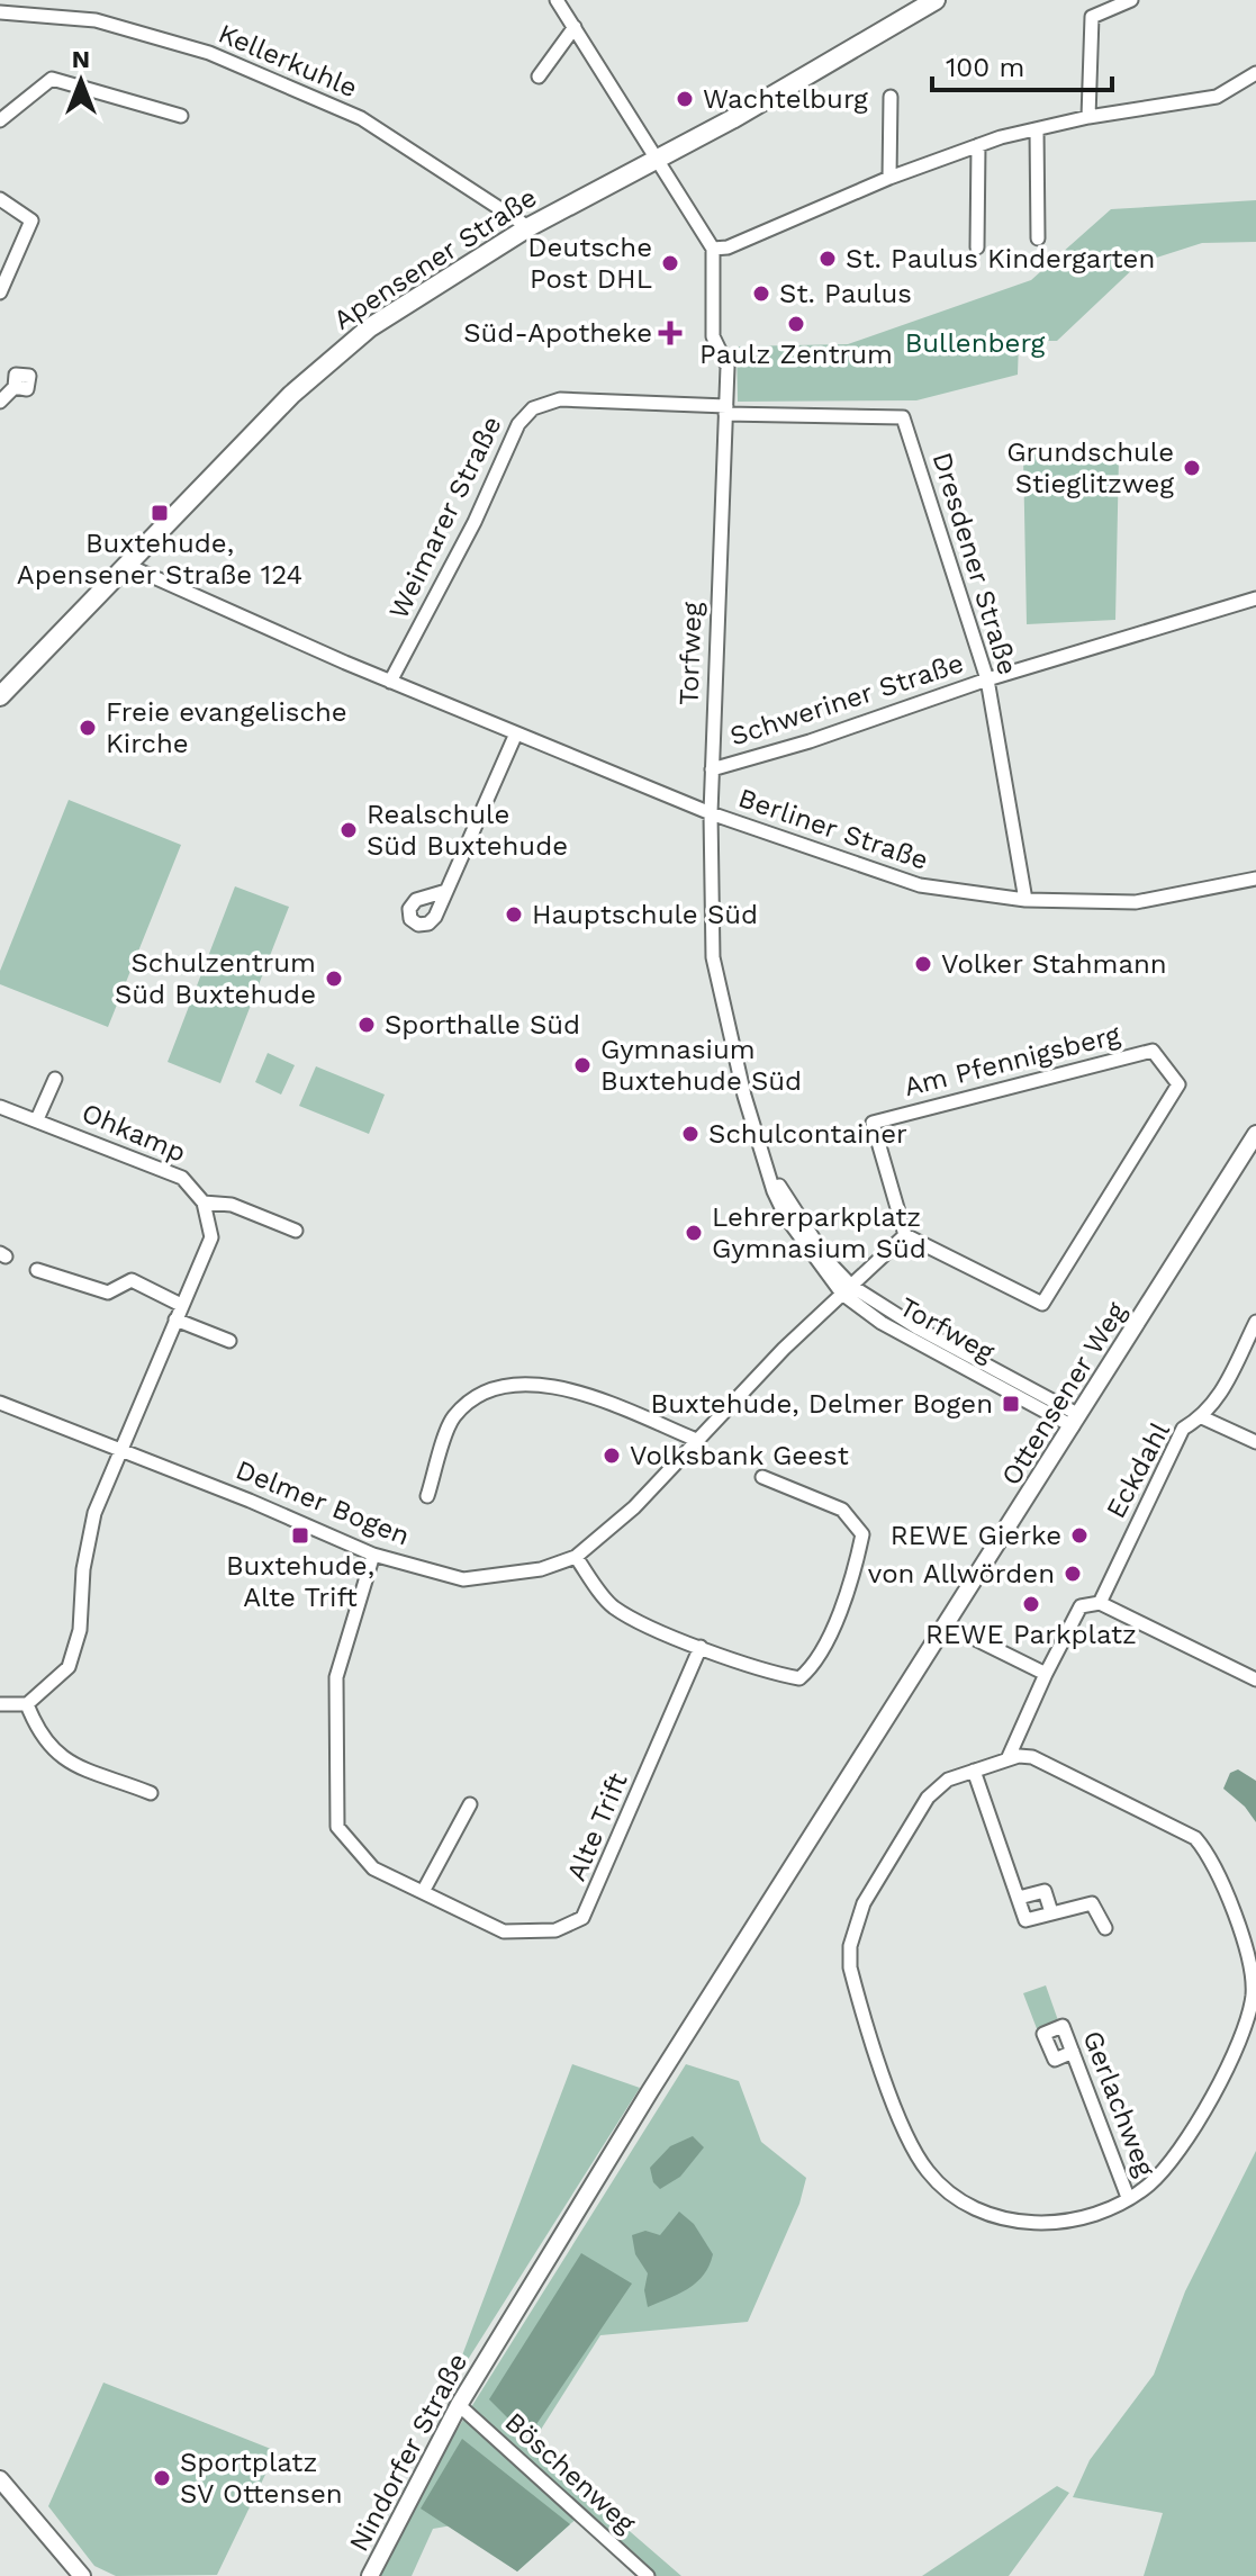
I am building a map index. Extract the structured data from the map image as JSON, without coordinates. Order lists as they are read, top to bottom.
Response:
{
  "streets": {
    "main road": ["Apensener Straße"],
    "street": [
      "Kellerkuhle",
      "Weimarer Straße",
      "Dresdener Straße",
      "Torfweg",
      "Schweriner Straße",
      "Berliner Straße",
      "Am Pfennigsberg",
      "Ohkamp",
      "Ottensener Weg",
      "Eckdahl",
      "Delmer Bogen",
      "Alte Trift",
      "Gerlachweg",
      "Nindorfer Straße",
      "Böschenweg"
    ]
  },
  "crossings": [
    ["Kellerkuhle", "Apensener Straße"],
    ["Apensener Straße", "Berliner Straße"],
    ["Weimarer Straße", "Dresdener Straße"],
    ["Weimarer Straße", "Torfweg"],
    ["Weimarer Straße", "Berliner Straße"],
    ["Dresdener Straße", "Torfweg"],
    ["Dresdener Straße", "Schweriner Straße"],
    ["Dresdener Straße", "Berliner Straße"],
    ["Torfweg", "Schweriner Straße"],
    ["Torfweg", "Berliner Straße"],
    ["Torfweg", "Ottensener Weg"],
    ["Torfweg", "Delmer Bogen"],
    ["Ottensener Weg", "Nindorfer Straße"],
    ["Delmer Bogen", "Alte Trift"],
    ["Nindorfer Straße", "Böschenweg"]
  ],
  "parks": ["Bullenberg"],
  "places": {
    "other": [
      "Wachtelburg",
      "St. Paulus Kindergarten",
      "Deutsche Post DHL",
      "St. Paulus",
      "Paulz Zentrum",
      "Grundschule Stieglitzweg",
      "Freie evangelische Kirche",
      "Realschule Süd Buxtehude",
      "Hauptschule Süd",
      "Volker Stahmann",
      "Schulzentrum Süd Buxtehude",
      "Sporthalle Süd",
      "Gymnasium Buxtehude Süd",
      "Schulcontainer",
      "Lehrerparkplatz Gymnasium Süd",
      "Volksbank Geest",
      "REWE Gierke",
      "von Allwörden",
      "REWE Parkplatz",
      "Sportplatz SV Ottensen"
    ],
    "health": ["Süd-Apotheke"],
    "transit": ["Buxtehude, Apensener Straße 124", "Buxtehude, Delmer Bogen", "Buxtehude, Alte Trift"]
  },
  "scale_bar": "100 m",
  "north": "top"
}
